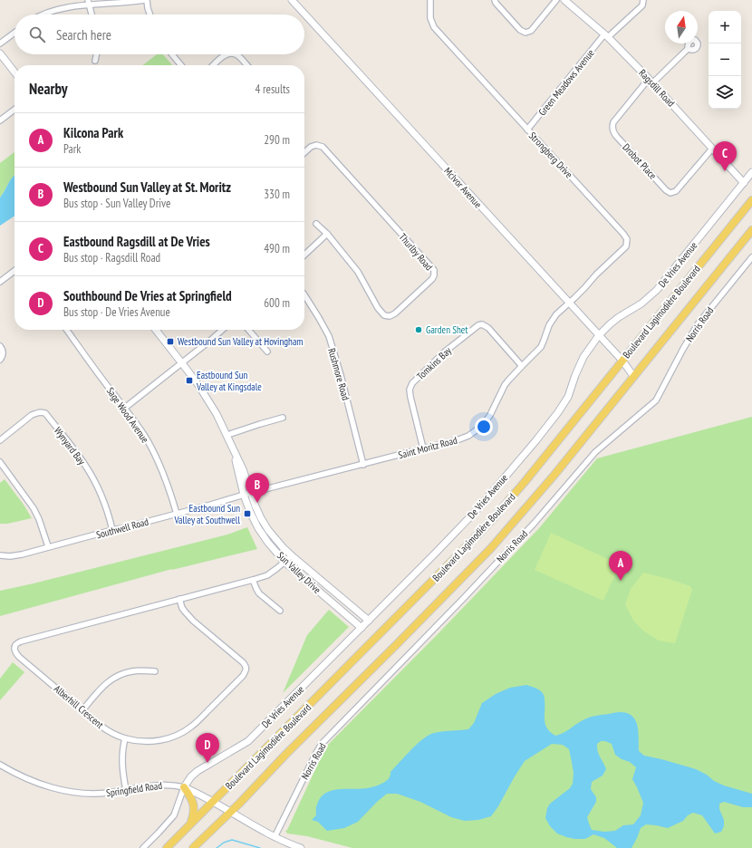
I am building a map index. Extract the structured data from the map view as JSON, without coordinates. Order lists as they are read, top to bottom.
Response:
{
  "streets": {
    "main road": ["Boulevard Lagimodière Boulevard"],
    "street": [
      "Green Meadows Avenue",
      "Ragsdill Road",
      "Strongberg Drive",
      "Drobot Place",
      "McIvor Avenue",
      "Thurlby Road",
      "De Vries Avenue",
      "Norris Road",
      "Tomkins Bay",
      "Rushmore Road",
      "Sage Wood Avenue",
      "Wynyard Bay",
      "Saint Moritz Road",
      "Southwell Road",
      "Sun Valley Drive",
      "Alberhill Crescent",
      "Springfield Road"
    ]
  },
  "crossings": [
    ["Green Meadows Avenue", "Ragsdill Road"],
    ["Green Meadows Avenue", "Strongberg Drive"],
    ["Ragsdill Road", "Drobot Place"],
    ["Ragsdill Road", "De Vries Avenue"],
    ["Strongberg Drive", "McIvor Avenue"],
    ["Strongberg Drive", "Saint Moritz Road"],
    ["McIvor Avenue", "De Vries Avenue"],
    ["McIvor Avenue", "Boulevard Lagimodière Boulevard"],
    ["McIvor Avenue", "Saint Moritz Road"],
    ["De Vries Avenue", "Sun Valley Drive"],
    ["De Vries Avenue", "Springfield Road"],
    ["Boulevard Lagimodière Boulevard", "Springfield Road"],
    ["Norris Road", "Springfield Road"],
    ["Tomkins Bay", "Saint Moritz Road"],
    ["Rushmore Road", "Saint Moritz Road"],
    ["Sage Wood Avenue", "Southwell Road"],
    ["Wynyard Bay", "Southwell Road"],
    ["Saint Moritz Road", "Southwell Road"],
    ["Saint Moritz Road", "Sun Valley Drive"],
    ["Southwell Road", "Sun Valley Drive"],
    ["Sun Valley Drive", "Alberhill Crescent"]
  ],
  "places": {
    "other": ["Garden Shet"],
    "transit": ["Westbound Sun Valley at Hovingham", "Eastbound Sun Valley at Kingsdale", "Eastbound Sun Valley at Southwell"]
  },
  "north": "top",
  "page": {
    "map_buttons": ["+", "−"],
    "search": "Search here",
    "heading": ["Nearby", "4 results"],
    "list": [
      {
        "mark": "A",
        "name": "Kilcona Park",
        "note": "Park",
        "value": "290 m"
      },
      {
        "mark": "B",
        "name": "Westbound Sun Valley at St. Moritz",
        "note": "Bus stop · Sun Valley Drive",
        "value": "330 m"
      },
      {
        "mark": "C",
        "name": "Eastbound Ragsdill at De Vries",
        "note": "Bus stop · Ragsdill Road",
        "value": "490 m"
      },
      {
        "mark": "D",
        "name": "Southbound De Vries at Springfield",
        "note": "Bus stop · De Vries Avenue",
        "value": "600 m"
      }
    ],
    "pins": [
      "C",
      "B",
      "A",
      "D"
    ]
  }
}
